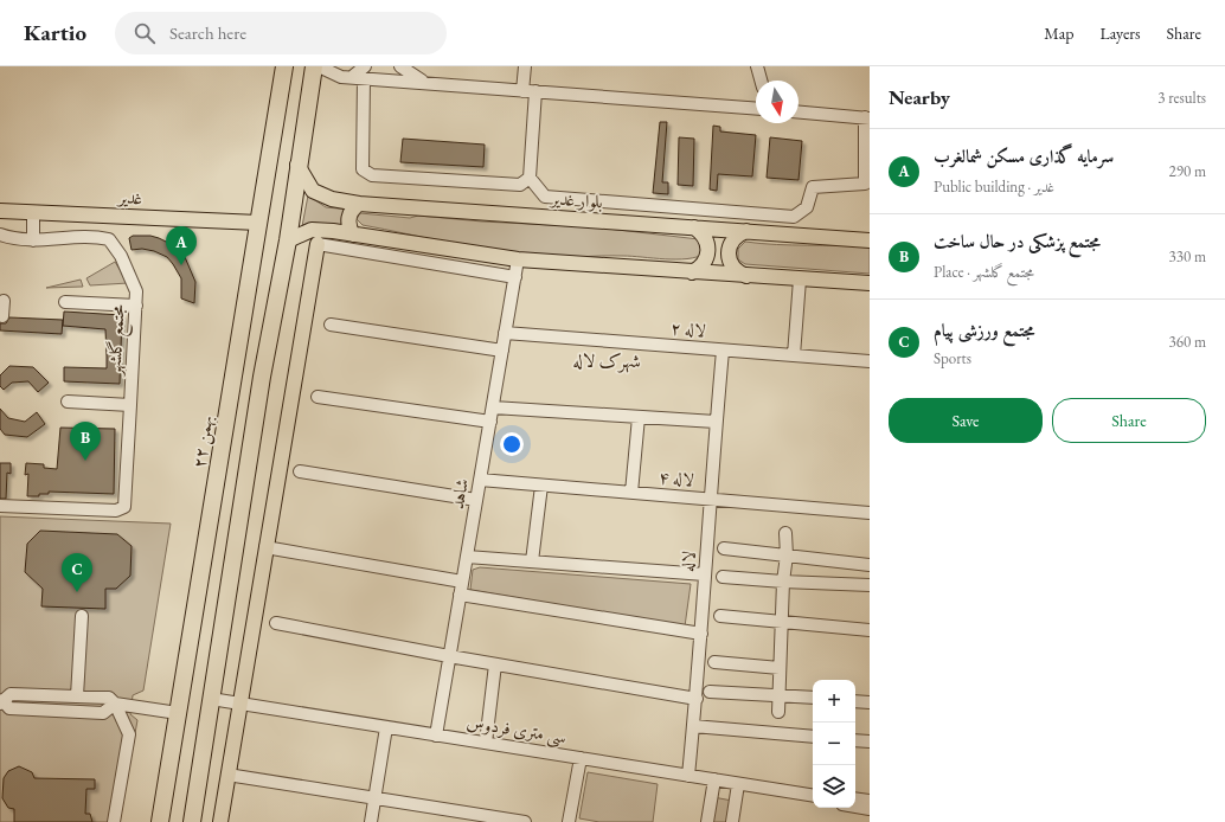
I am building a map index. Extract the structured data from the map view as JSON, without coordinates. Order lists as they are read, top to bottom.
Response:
{
  "streets": {
    "highway": ["۲۲ بهمن"],
    "main road": ["غدیر", "بلوار غدیر"],
    "street": [
      "لاله ۲",
      "مجتمع گلشهر",
      "لاله ۴",
      "شاهد",
      "لاله",
      "سی متری فردوس"
    ]
  },
  "crossings": [
    ["غدیر", "۲۲ بهمن"],
    ["لاله ۲", "شاهد"],
    ["لاله ۲", "لاله"],
    ["لاله ۴", "شاهد"],
    ["لاله ۴", "لاله"],
    ["شاهد", "سی متری فردوس"],
    ["لاله", "سی متری فردوس"]
  ],
  "districts": ["شهرک لاله"],
  "north": "bottom",
  "page": {
    "header": "Kartio",
    "search": "Search here",
    "nav": ["Map", "Layers", "Share"],
    "heading": ["Nearby", "3 results"],
    "list": [
      {
        "mark": "A",
        "name": "سرمایه گذاری مسکن شمالغرب",
        "note": "Public building · غدیر",
        "value": "290 m"
      },
      {
        "mark": "B",
        "name": "مجتمع پزشکی در حال ساخت",
        "note": "Place · مجتمع گلشهر",
        "value": "330 m"
      },
      {
        "mark": "C",
        "name": "مجتمع ورزشی پیام",
        "note": "Sports",
        "value": "360 m"
      }
    ],
    "pins": ["A", "B", "C"],
    "buttons": ["Save", "Share"],
    "map_buttons": ["+", "−"]
  }
}
